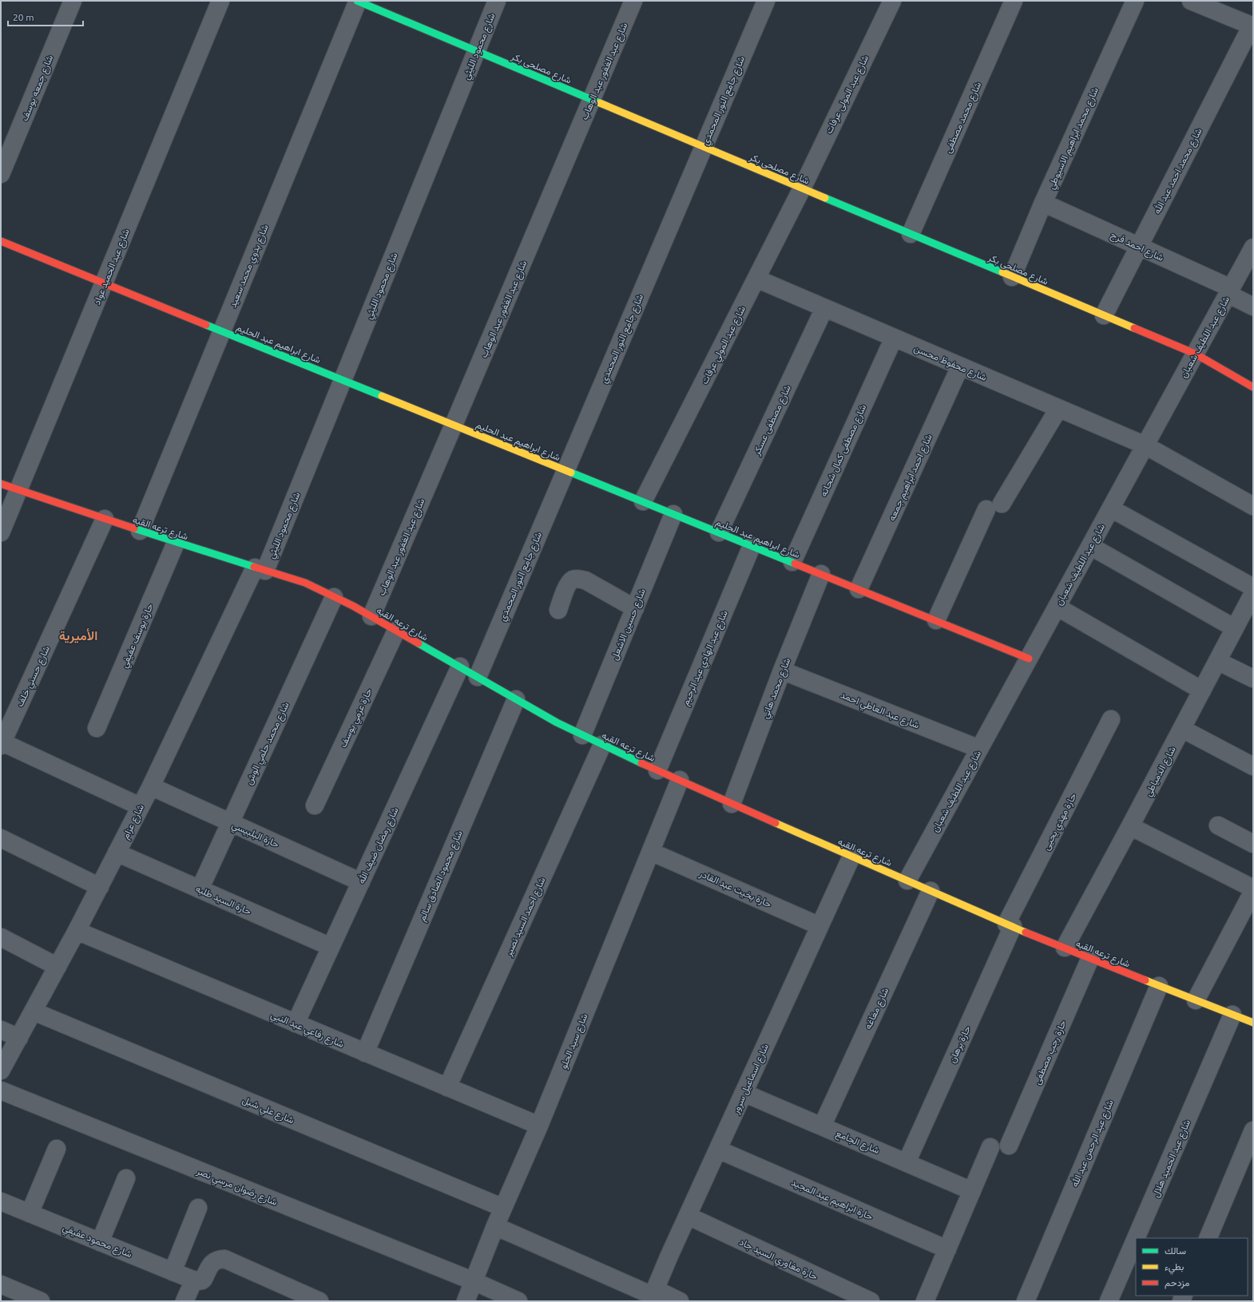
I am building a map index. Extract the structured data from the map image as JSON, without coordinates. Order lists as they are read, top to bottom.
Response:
{
  "streets": {
    "street": [
      "شارع محمود الليثي",
      "شارع مصلحى بكر",
      "شارع عبد الغفور عبد الوهاب",
      "شارع جمعه يوسف",
      "شارع عبد المولى عرفات",
      "شارع جامع النور المحمدي",
      "شارع محمد مصطفى",
      "شارع محمد ابراهيم الاسيوطي",
      "شارع محمد احمد عبد الله",
      "شارع احمد فرج",
      "شارع بدوي محمد سعيد",
      "شارع عبد الحميد عواد",
      "شارع عبد اللطيف شعبان",
      "شارع ابراهيم عبد الحليم",
      "شارع عبد المولي عرفات",
      "شارع محفوظ محسن",
      "شارع مصطفى عسكر",
      "شارع مصطفى كمال شحاته",
      "شارع احمد ابراهيم جمعه",
      "شارع ترعه القبه",
      "شارع حسين الاشعل",
      "حارة يوسف عفيفي",
      "شارع عبد الهادي عبد الرحيم",
      "شارع حسني خلف",
      "شارع محمد هاني",
      "شارع عبد العاطي احمد",
      "حارة عزمي يوسف",
      "شارع محمد حلمي الوش",
      "شارع الدمياطي",
      "شارع عزام",
      "حارة مهدي يحيى",
      "حارة البلبيسي",
      "شارع رمضان ضيف الله",
      "شارع محمود الصادق سالم",
      "حارة بخيت عبد القادر",
      "حارة السيد طلبه",
      "شارع احمد السيد نصير",
      "شارع مغاغه",
      "شارع رفاعي عبد النبي",
      "شارع سيد الحلو",
      "حارة برهان",
      "حارة رجب مصطفى",
      "شارع اسماعيل سرور",
      "شارع علي شبل",
      "شارع الجامع",
      "شارع عبد الرحمن عبد الله",
      "شارع عبد الحميد هلال",
      "شارع رضوان مرسي نصر",
      "حارة ابراهيم عبد المجيد",
      "شارع محمود عفيفي",
      "حارة مغاوري السيد جاد"
    ]
  },
  "crossings": [
    ["شارع محمود الليثي", "شارع مصلحى بكر"],
    ["شارع محمود الليثي", "شارع ابراهيم عبد الحليم"],
    ["شارع محمود الليثي", "شارع ترعه القبه"],
    ["شارع محمود الليثي", "شارع عزام"],
    ["شارع مصلحى بكر", "شارع عبد الغفور عبد الوهاب"],
    ["شارع مصلحى بكر", "شارع عبد المولى عرفات"],
    ["شارع مصلحى بكر", "شارع جامع النور المحمدي"],
    ["شارع مصلحى بكر", "شارع محمد مصطفى"],
    ["شارع مصلحى بكر", "شارع محمد ابراهيم الاسيوطي"],
    ["شارع مصلحى بكر", "شارع محمد احمد عبد الله"],
    ["شارع مصلحى بكر", "شارع بدوي محمد سعيد"],
    ["شارع مصلحى بكر", "شارع عبد اللطيف شعبان"],
    ["شارع مصلحى بكر", "شارع عبد المولي عرفات"],
    ["شارع عبد الغفور عبد الوهاب", "شارع ابراهيم عبد الحليم"],
    ["شارع عبد الغفور عبد الوهاب", "شارع ترعه القبه"],
    ["شارع عبد المولى عرفات", "شارع عبد المولي عرفات"],
    ["شارع جامع النور المحمدي", "شارع ابراهيم عبد الحليم"],
    ["شارع جامع النور المحمدي", "شارع ترعه القبه"],
    ["شارع محمد ابراهيم الاسيوطي", "شارع احمد فرج"],
    ["شارع محمد احمد عبد الله", "شارع احمد فرج"],
    ["شارع احمد فرج", "شارع عبد اللطيف شعبان"],
    ["شارع بدوي محمد سعيد", "شارع ابراهيم عبد الحليم"],
    ["شارع بدوي محمد سعيد", "شارع ترعه القبه"],
    ["شارع عبد الحميد عواد", "شارع ابراهيم عبد الحليم"],
    ["شارع عبد الحميد عواد", "شارع ترعه القبه"],
    ["شارع عبد اللطيف شعبان", "شارع ابراهيم عبد الحليم"],
    ["شارع عبد اللطيف شعبان", "شارع محفوظ محسن"],
    ["شارع عبد اللطيف شعبان", "شارع ترعه القبه"],
    ["شارع عبد اللطيف شعبان", "شارع عبد العاطي احمد"],
    ["شارع ابراهيم عبد الحليم", "شارع عبد المولي عرفات"],
    ["شارع ابراهيم عبد الحليم", "شارع مصطفى عسكر"],
    ["شارع ابراهيم عبد الحليم", "شارع مصطفى كمال شحاته"],
    ["شارع ابراهيم عبد الحليم", "شارع احمد ابراهيم جمعه"],
    ["شارع ابراهيم عبد الحليم", "شارع حسين الاشعل"],
    ["شارع ابراهيم عبد الحليم", "شارع عبد الهادي عبد الرحيم"],
    ["شارع ابراهيم عبد الحليم", "شارع محمد هاني"],
    ["شارع عبد المولي عرفات", "شارع محفوظ محسن"],
    ["شارع محفوظ محسن", "شارع مصطفى عسكر"],
    ["شارع محفوظ محسن", "شارع مصطفى كمال شحاته"],
    ["شارع محفوظ محسن", "شارع احمد ابراهيم جمعه"],
    ["شارع ترعه القبه", "شارع حسين الاشعل"],
    ["شارع ترعه القبه", "حارة يوسف عفيفي"],
    ["شارع ترعه القبه", "شارع عبد الهادي عبد الرحيم"],
    ["شارع ترعه القبه", "شارع حسني خلف"],
    ["شارع ترعه القبه", "شارع محمد هاني"],
    ["شارع ترعه القبه", "حارة عزمي يوسف"],
    ["شارع ترعه القبه", "شارع محمد حلمي الوش"],
    ["شارع ترعه القبه", "شارع الدمياطي"],
    ["شارع ترعه القبه", "شارع عزام"],
    ["شارع ترعه القبه", "حارة مهدي يحيى"],
    ["شارع ترعه القبه", "شارع رمضان ضيف الله"],
    ["شارع ترعه القبه", "شارع محمود الصادق سالم"],
    ["شارع ترعه القبه", "شارع احمد السيد نصير"],
    ["شارع ترعه القبه", "شارع مغاغه"],
    ["شارع ترعه القبه", "شارع سيد الحلو"],
    ["شارع ترعه القبه", "حارة برهان"],
    ["شارع ترعه القبه", "حارة رجب مصطفى"],
    ["شارع ترعه القبه", "شارع اسماعيل سرور"],
    ["شارع ترعه القبه", "شارع عبد الرحمن عبد الله"],
    ["شارع ترعه القبه", "شارع عبد الحميد هلال"],
    ["شارع محمد هاني", "شارع عبد العاطي احمد"],
    ["شارع محمد حلمي الوش", "حارة البلبيسي"],
    ["شارع محمد حلمي الوش", "حارة السيد طلبه"],
    ["شارع عزام", "حارة البلبيسي"],
    ["شارع عزام", "حارة السيد طلبه"],
    ["شارع عزام", "شارع رفاعي عبد النبي"],
    ["شارع عزام", "شارع علي شبل"],
    ["حارة مهدي يحيى", "حارة برهان"],
    ["حارة البلبيسي", "شارع رمضان ضيف الله"],
    ["شارع رمضان ضيف الله", "حارة السيد طلبه"],
    ["شارع رمضان ضيف الله", "شارع رفاعي عبد النبي"],
    ["شارع محمود الصادق سالم", "شارع رفاعي عبد النبي"],
    ["حارة بخيت عبد القادر", "شارع سيد الحلو"],
    ["حارة بخيت عبد القادر", "شارع اسماعيل سرور"],
    ["شارع احمد السيد نصير", "شارع رفاعي عبد النبي"],
    ["شارع مغاغه", "شارع الجامع"],
    ["شارع رفاعي عبد النبي", "شارع سيد الحلو"],
    ["شارع سيد الحلو", "شارع علي شبل"],
    ["شارع سيد الحلو", "شارع رضوان مرسي نصر"],
    ["حارة برهان", "شارع الجامع"],
    ["شارع اسماعيل سرور", "شارع الجامع"],
    ["شارع اسماعيل سرور", "حارة ابراهيم عبد المجيد"],
    ["شارع اسماعيل سرور", "حارة مغاوري السيد جاد"]
  ],
  "districts": ["الأميرية"],
  "legend": ["سالك", "بطيء", "مزدحم"],
  "scale_bar": "20 m"
}
